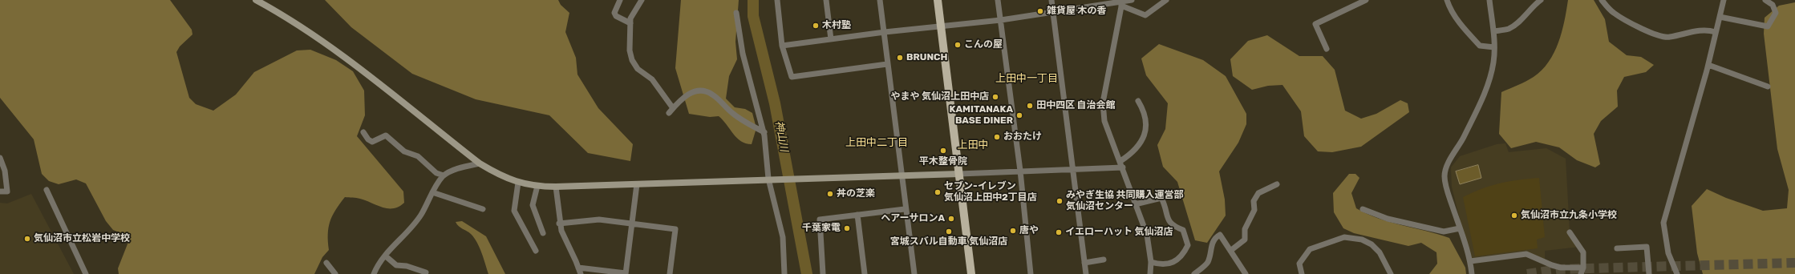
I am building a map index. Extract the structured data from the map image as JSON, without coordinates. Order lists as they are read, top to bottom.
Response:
{
  "districts": ["上田中一丁目", "上田中二丁目", "上田中"],
  "water": ["神山川"],
  "places": [
    "雑貨屋 木の香",
    "木村塾",
    "こんの屋",
    "BRUNCH",
    "やまや 気仙沼上田中店",
    "田中四区 自治会館",
    "KAMITANAKA BASE DINER",
    "おおたけ",
    "平木整骨院",
    "セブン-イレブン 気仙沼上田中2丁目店",
    "丼の芝楽",
    "みやぎ生協 共同購入運営部 気仙沼センター",
    "気仙沼市立九条小学校",
    "ヘアーサロンA",
    "千葉家電",
    "唐や",
    "宮城スバル自動車 気仙沼店",
    "イエローハット 気仙沼店",
    "気仙沼市立松岩中学校"
  ]
}
